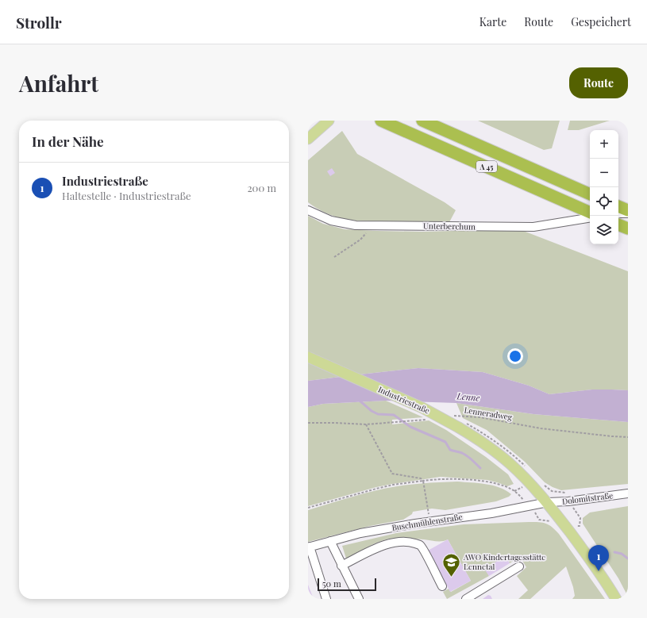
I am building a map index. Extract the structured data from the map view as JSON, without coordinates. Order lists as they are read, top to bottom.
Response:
{
  "streets": {
    "highway": ["A 45"],
    "main road": ["Industriestraße"],
    "street": ["Unterberchum", "Dolomitstraße", "Buschmühlenstraße"],
    "path": ["Lenneradweg"]
  },
  "crossings": [
    ["Industriestraße", "Dolomitstraße"],
    ["Industriestraße", "Buschmühlenstraße"],
    ["Dolomitstraße", "Buschmühlenstraße"]
  ],
  "water": ["Lenne"],
  "places": {
    "school or university": ["AWO Kindertagesstätte Lennetal"]
  },
  "scale_bar": "50 m",
  "page": {
    "header": "Strollr",
    "nav": ["Karte", "Route", "Gespeichert"],
    "buttons": "Route",
    "title": "Anfahrt",
    "heading": "In der Nähe",
    "map_buttons": ["+", "−"],
    "list": [
      {
        "mark": "1",
        "name": "Industriestraße",
        "note": "Haltestelle · Industriestraße",
        "value": "200 m"
      }
    ],
    "pins": "1",
    "scale": "50 m"
  }
}
